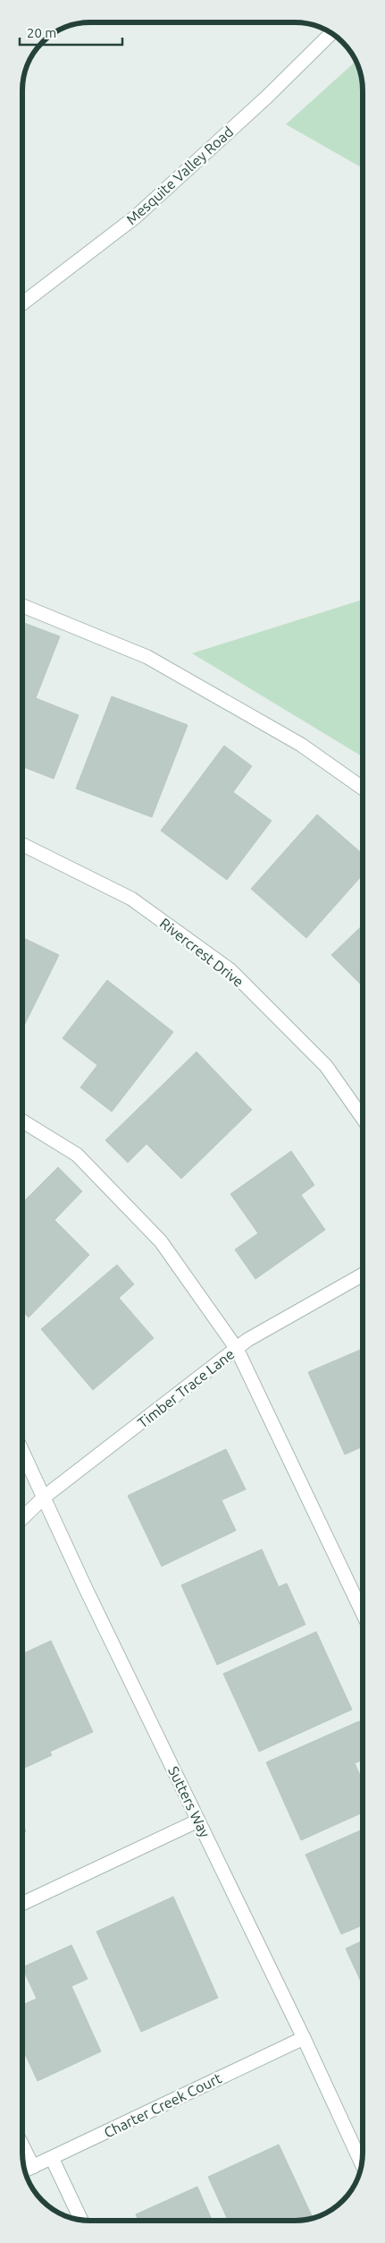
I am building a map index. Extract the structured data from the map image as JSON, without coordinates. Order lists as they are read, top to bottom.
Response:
{
  "streets": {
    "street": [
      "Mesquite Valley Road",
      "Rivercrest Drive",
      "Timber Trace Lane",
      "Sutters Way",
      "Charter Creek Court"
    ]
  },
  "crossings": [
    ["Timber Trace Lane", "Sutters Way"],
    ["Sutters Way", "Charter Creek Court"]
  ],
  "scale_bar": "20 m"
}
